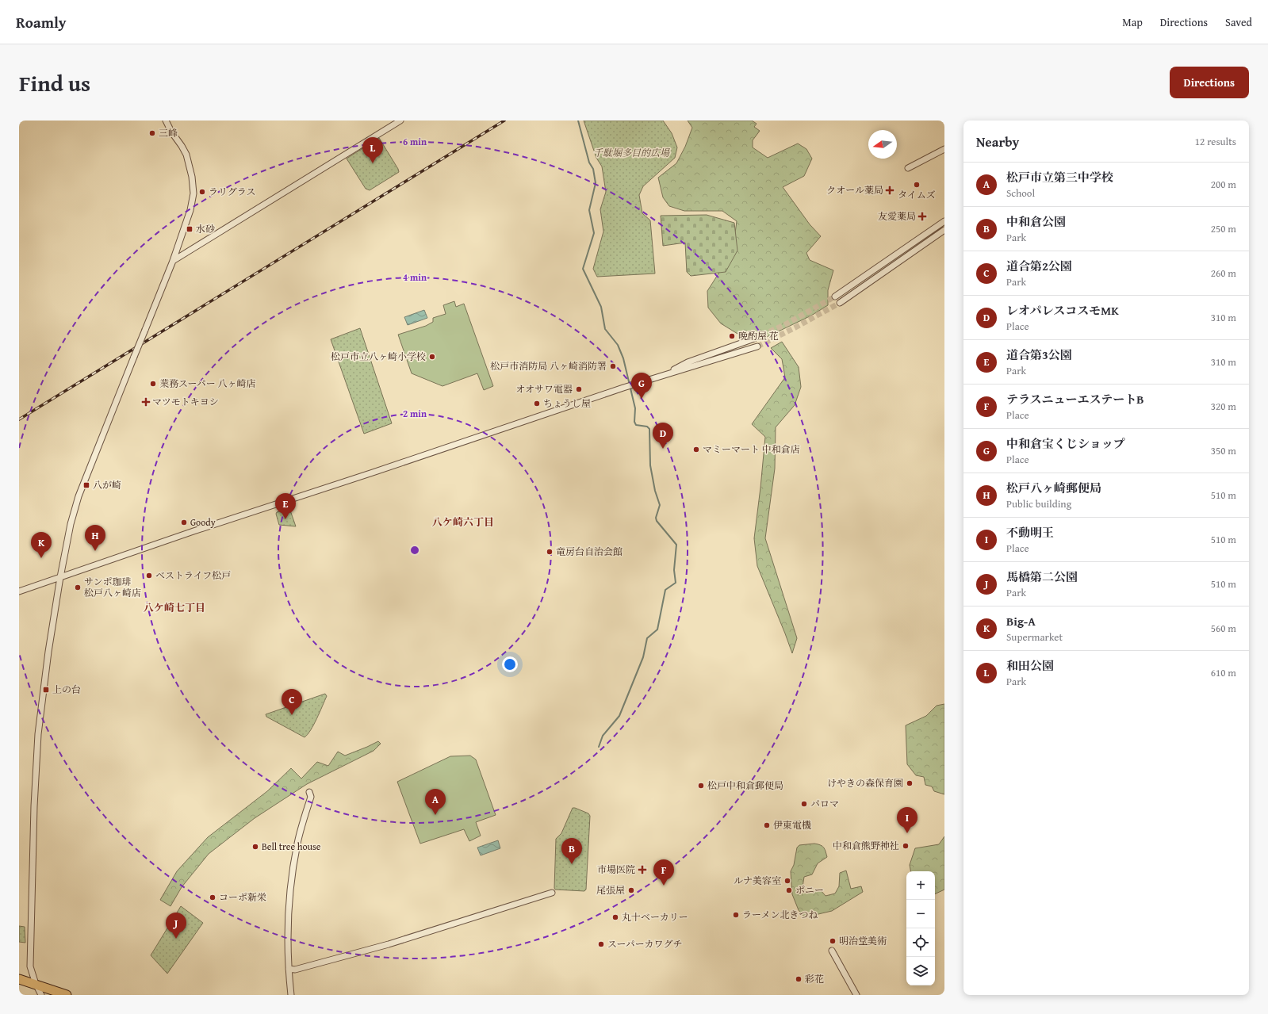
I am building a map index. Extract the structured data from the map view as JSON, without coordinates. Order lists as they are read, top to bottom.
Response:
{
  "districts": ["八ケ崎六丁目", "八ケ崎七丁目"],
  "parks": ["千駄堀多目的広場"],
  "places": {
    "other": [
      "三峰",
      "タイムズ",
      "ラリグラス",
      "晩酌屋 花",
      "松戸市立八ヶ崎小学校",
      "松戸市消防局 八ヶ崎消防署",
      "業務スーパー 八ヶ崎店",
      "オオサワ電器",
      "ちょうし屋",
      "マミーマート 中和倉店",
      "Goody",
      "竜房台自治会館",
      "ベストライフ松戸",
      "サンポ珈琲 松戸八ヶ崎店",
      "けやきの森保育園",
      "松戸中和倉郵便局",
      "パロマ",
      "伊東電機",
      "中和倉熊野神社",
      "Bell tree house",
      "ルナ美容室",
      "尾張屋",
      "ポニー",
      "コーポ新栄",
      "ラーメン北きつね",
      "丸十ベーカリー",
      "明治堂美術",
      "スーパーカワグチ",
      "彩花"
    ],
    "health": [
      "クオール薬局",
      "友愛薬局",
      "マツモトキヨシ",
      "市場医院"
    ],
    "transit": ["水砂", "八が崎", "上の台"]
  },
  "north": "left",
  "page": {
    "header": "Roamly",
    "nav": ["Map", "Directions", "Saved"],
    "title": "Find us",
    "buttons": "Directions",
    "heading": ["Nearby", "12 results"],
    "pins": [
      "L",
      "G",
      "D",
      "E",
      "H",
      "K",
      "C",
      "A",
      "I",
      "B",
      "F",
      "J"
    ],
    "list": [
      {
        "mark": "A",
        "name": "松戸市立第三中学校",
        "note": "School",
        "value": "200 m"
      },
      {
        "mark": "B",
        "name": "中和倉公園",
        "note": "Park",
        "value": "250 m"
      },
      {
        "mark": "C",
        "name": "道合第2公園",
        "note": "Park",
        "value": "260 m"
      },
      {
        "mark": "D",
        "name": "レオパレスコスモMK",
        "note": "Place",
        "value": "310 m"
      },
      {
        "mark": "E",
        "name": "道合第3公園",
        "note": "Park",
        "value": "310 m"
      },
      {
        "mark": "F",
        "name": "テラスニューエステートB",
        "note": "Place",
        "value": "320 m"
      },
      {
        "mark": "G",
        "name": "中和倉宝くじショップ",
        "note": "Place",
        "value": "350 m"
      },
      {
        "mark": "H",
        "name": "松戸八ヶ崎郵便局",
        "note": "Public building",
        "value": "510 m"
      },
      {
        "mark": "I",
        "name": "不動明王",
        "note": "Place",
        "value": "510 m"
      },
      {
        "mark": "J",
        "name": "馬橋第二公園",
        "note": "Park",
        "value": "510 m"
      },
      {
        "mark": "K",
        "name": "Big-A",
        "note": "Supermarket",
        "value": "560 m"
      },
      {
        "mark": "L",
        "name": "和田公園",
        "note": "Park",
        "value": "610 m"
      }
    ],
    "map_buttons": ["+", "−"]
  },
  "rings": ["6 min", "4 min", "2 min"]
}
